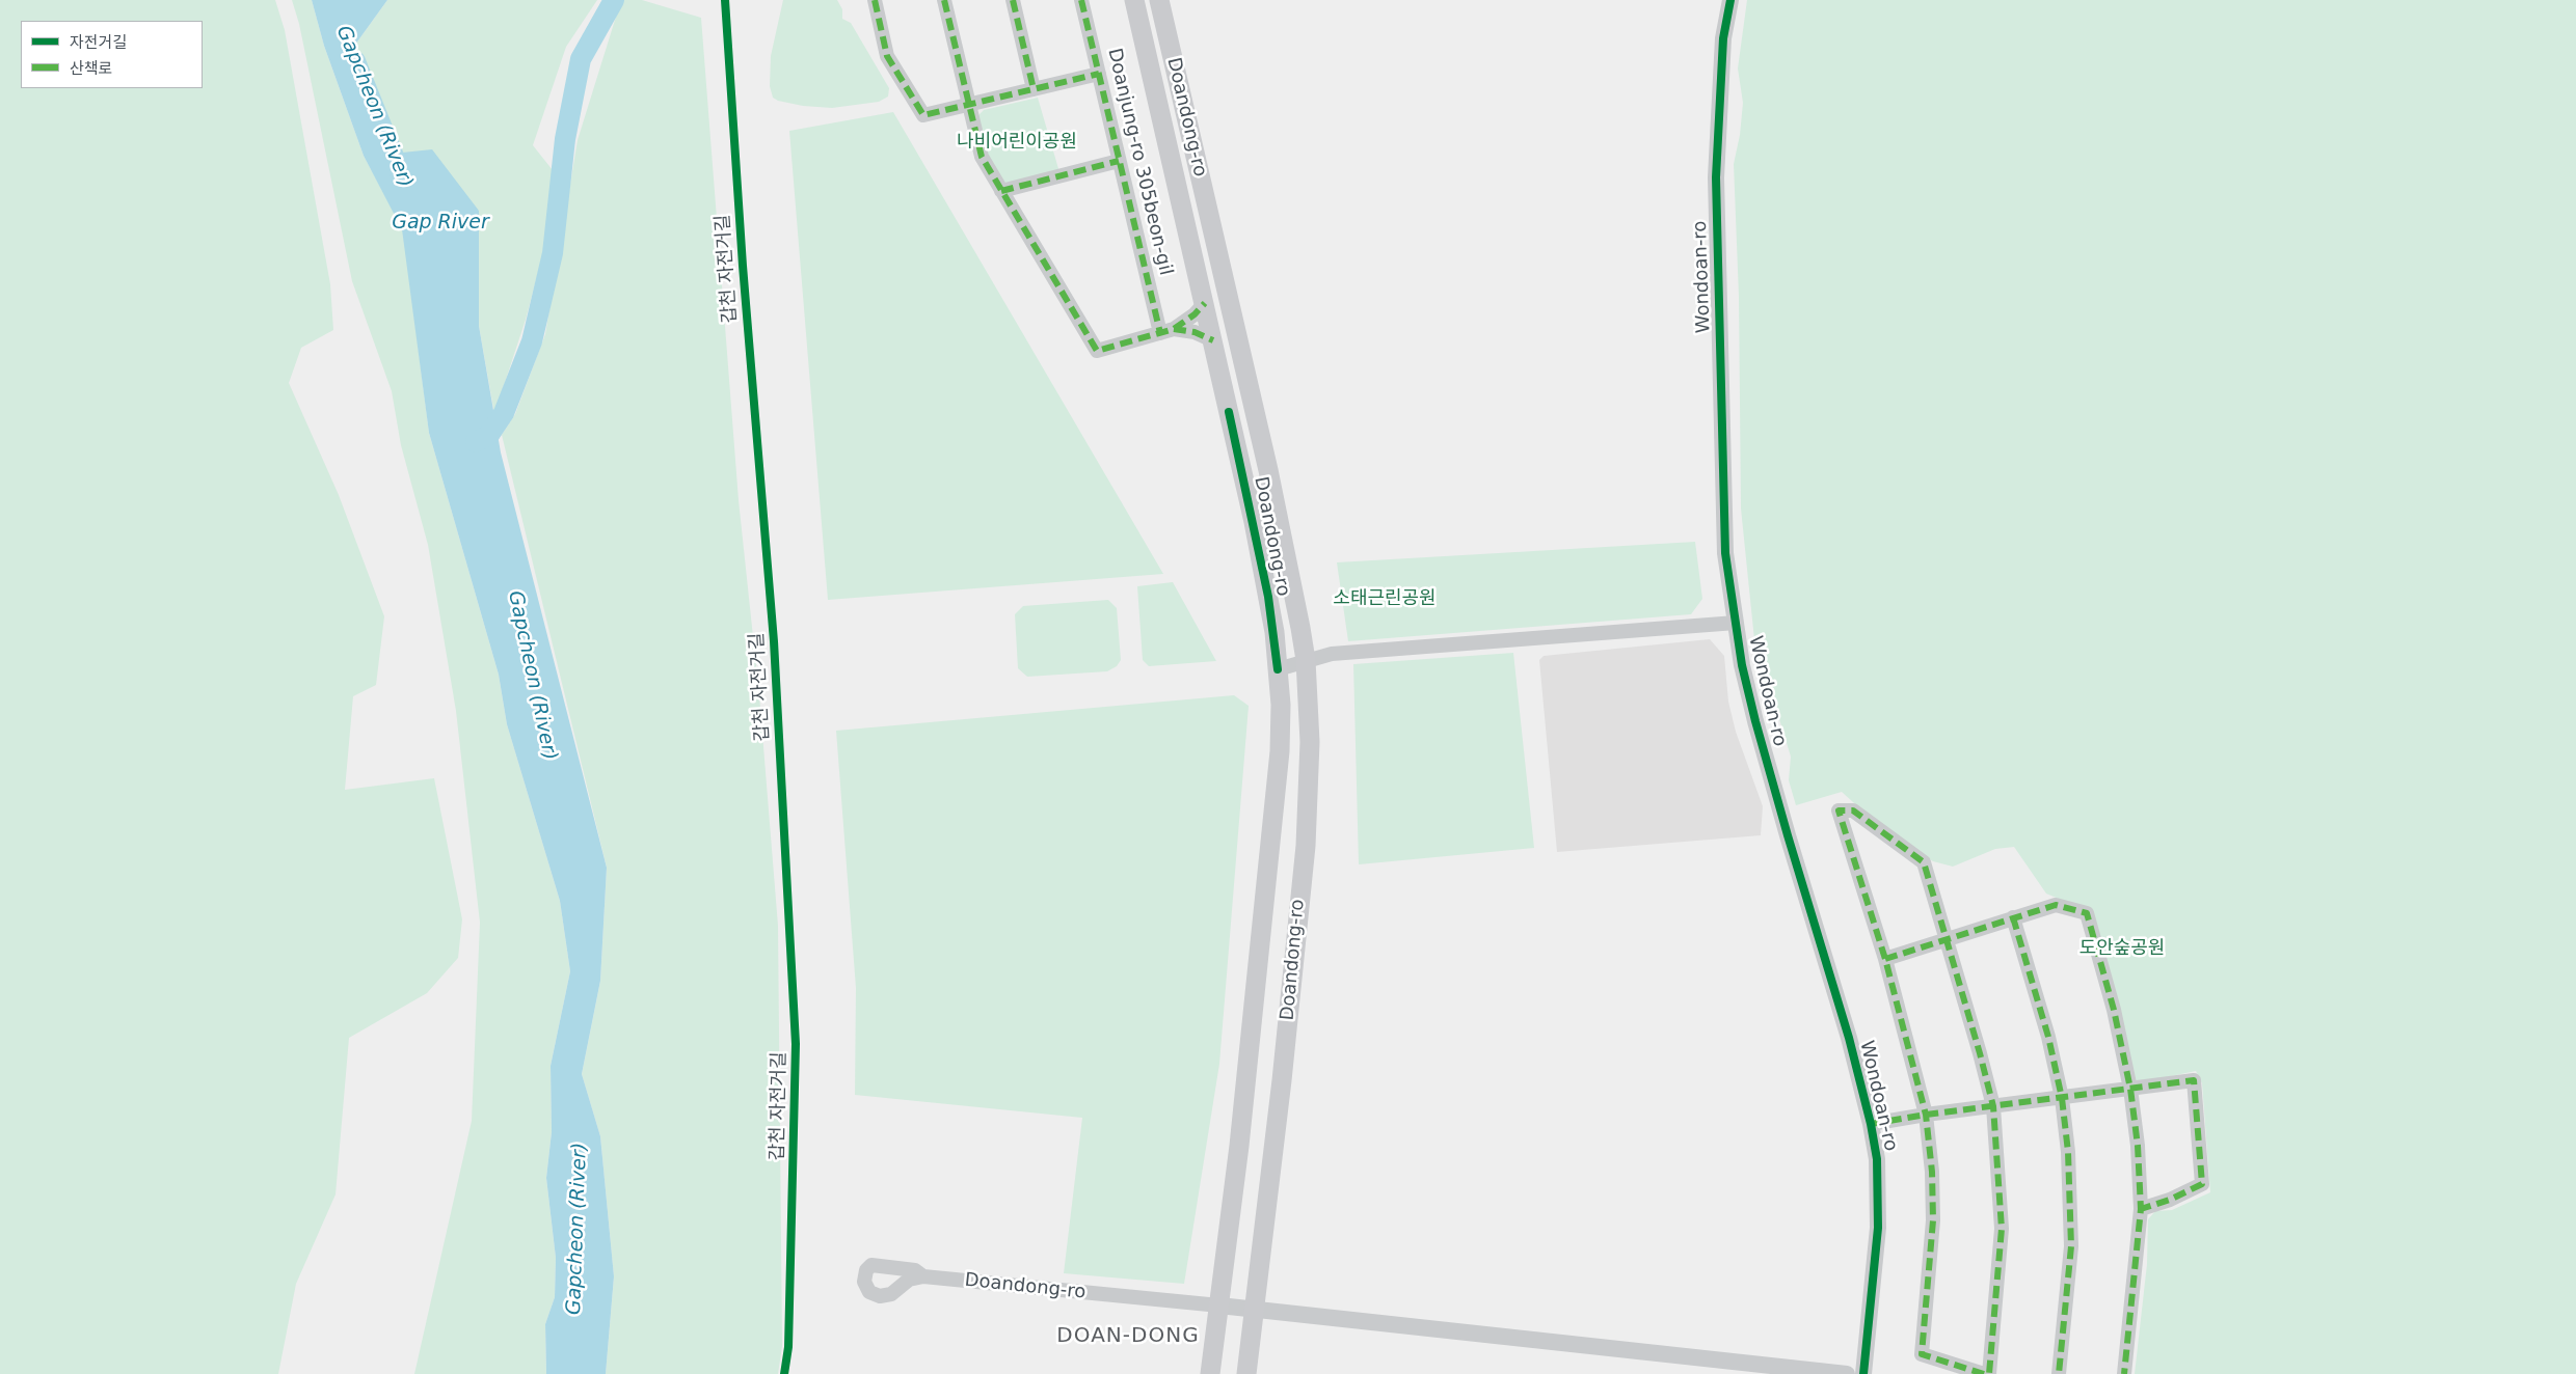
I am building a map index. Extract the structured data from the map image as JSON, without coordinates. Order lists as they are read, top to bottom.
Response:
{
  "streets": {
    "main road": ["Doandong-ro"],
    "street": ["Doanjung-ro 305beon-gil", "Wondoan-ro"],
    "cycle path": ["갑천 자전거길"]
  },
  "districts": ["DOAN-DONG"],
  "water": ["Gapcheon (River)", "Gap River"],
  "parks": ["나비어린이공원", "소태근린공원", "도안숲공원"],
  "legend": ["자전거길", "산책로"]
}
